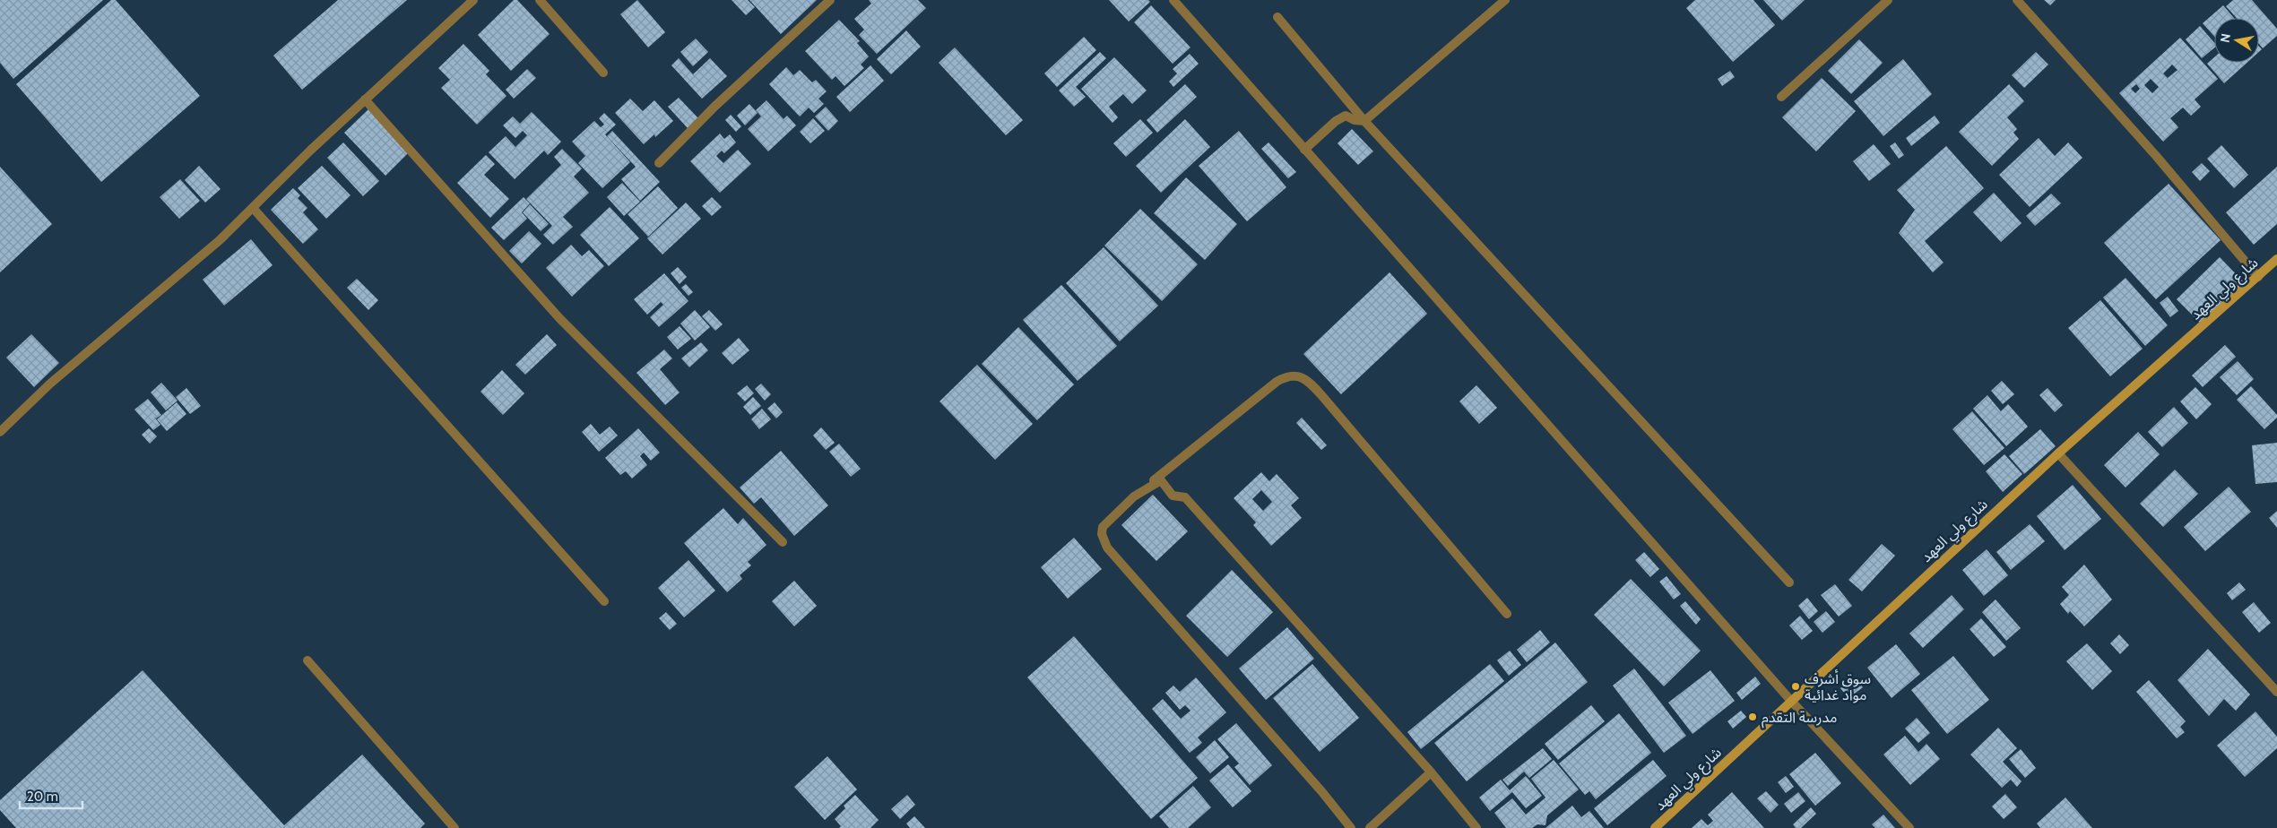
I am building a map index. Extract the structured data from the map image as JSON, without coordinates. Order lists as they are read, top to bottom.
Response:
{
  "streets": {
    "main road": ["شارع ولي العهد"]
  },
  "places": ["سوق أشرف مواد غدائية", "مدرسة التقدم"],
  "scale_bar": "20 m",
  "north": "left"
}
